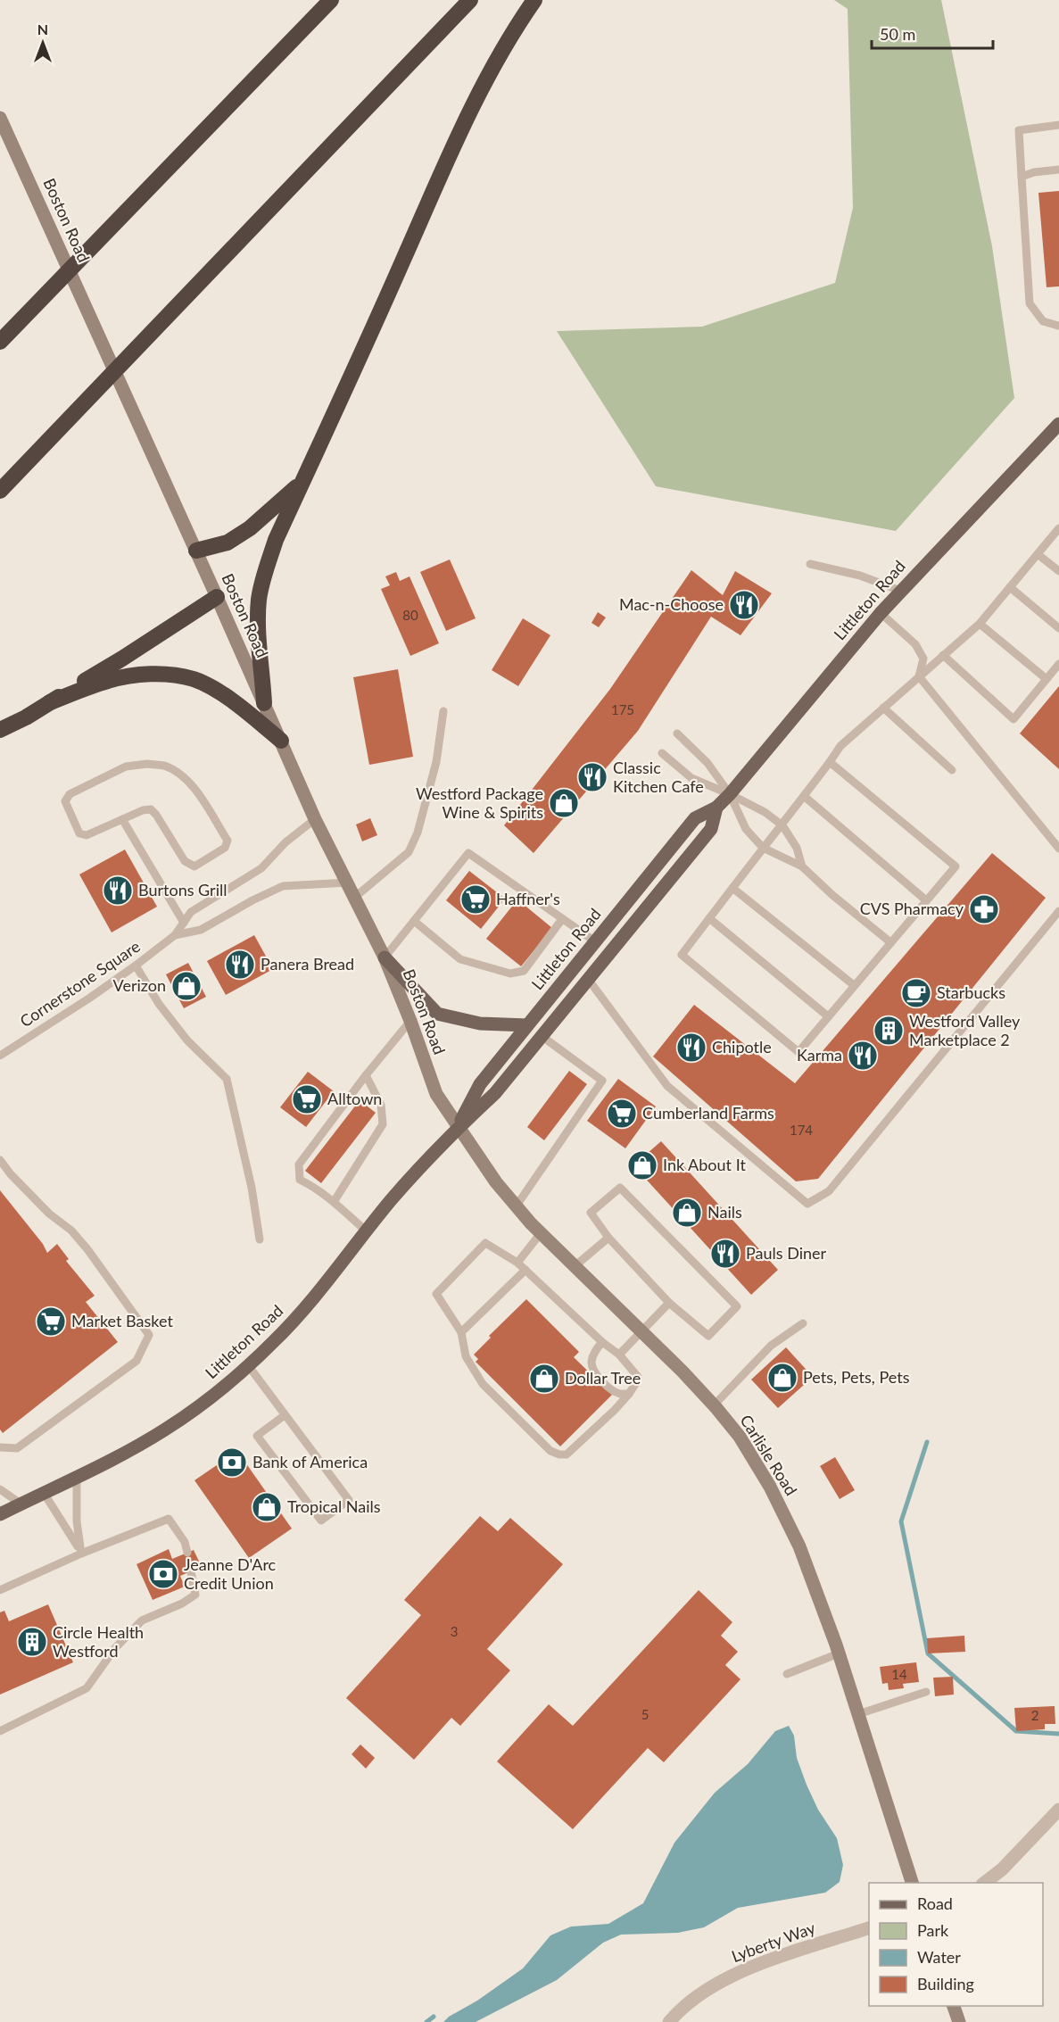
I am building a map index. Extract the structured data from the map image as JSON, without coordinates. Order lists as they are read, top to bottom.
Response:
{
  "streets": {
    "main road": ["Boston Road", "Littleton Road", "Carlisle Road"],
    "street": ["Lyberty Way"],
    "lane": ["Cornerstone Square"]
  },
  "crossings": [
    ["Boston Road", "Littleton Road"],
    ["Boston Road", "Cornerstone Square"],
    ["Boston Road", "Carlisle Road"],
    ["Littleton Road", "Carlisle Road"]
  ],
  "places": {
    "restaurant": [
      "Mac-n-Choose",
      "Classic Kitchen Cafe",
      "Burtons Grill",
      "Panera Bread",
      "Chipotle",
      "Karma",
      "Pauls Diner"
    ],
    "shop": [
      "Westford Package Wine & Spirits",
      "Verizon",
      "Ink About It",
      "Nails",
      "Pets, Pets, Pets",
      "Dollar Tree",
      "Tropical Nails"
    ],
    "supermarket": [
      "Haffner's",
      "Alltown",
      "Cumberland Farms",
      "Market Basket"
    ],
    "pharmacy": ["CVS Pharmacy"],
    "cafe": ["Starbucks"],
    "building": ["Westford Valley Marketplace 2", "Circle Health Westford"],
    "bank": ["Bank of America", "Jeanne D'Arc Credit Union"]
  },
  "house_numbers": [
    "80",
    "175",
    "174",
    "3",
    "14",
    "5",
    "2"
  ],
  "legend": [
    "Road",
    "Park",
    "Water",
    "Building"
  ],
  "scale_bar": "50 m",
  "north": "top"
}
